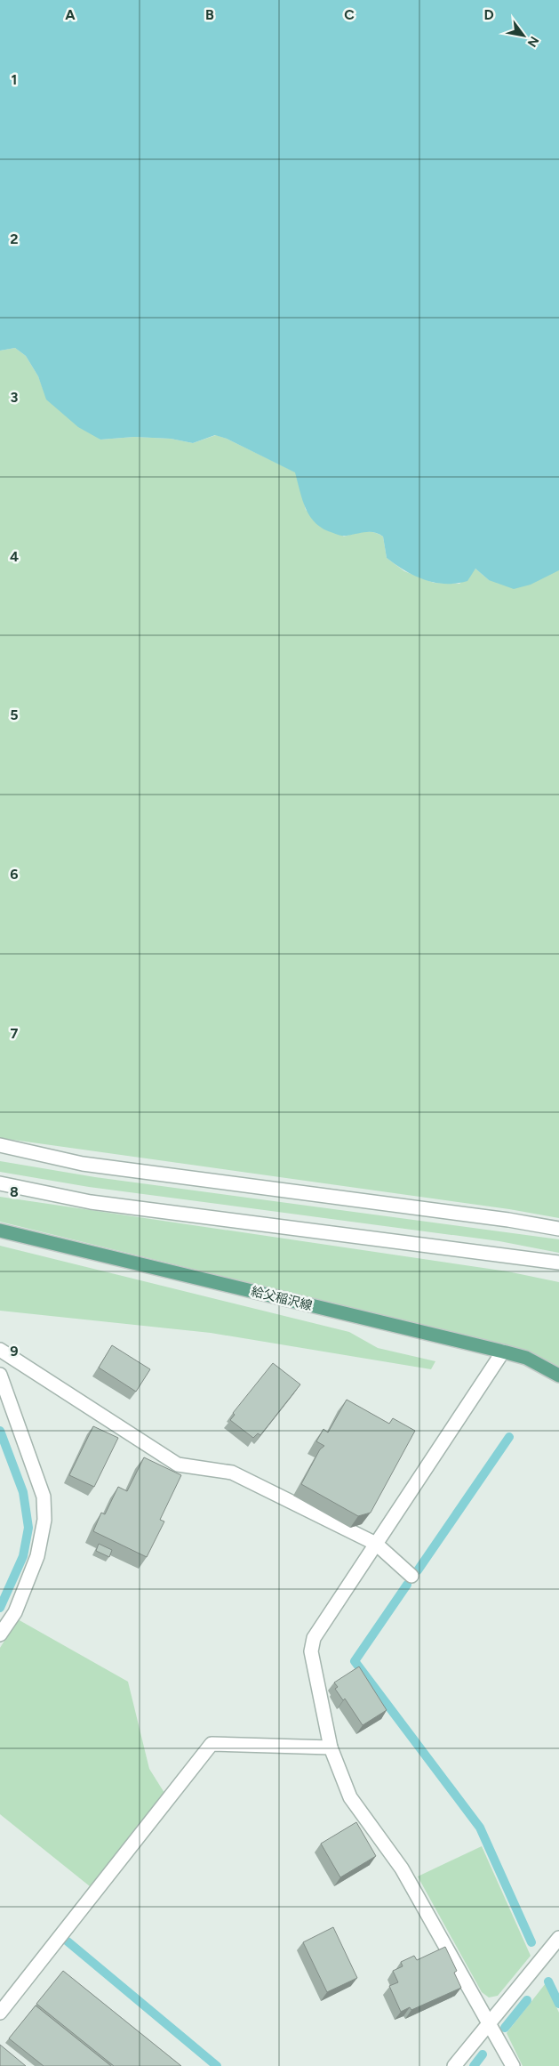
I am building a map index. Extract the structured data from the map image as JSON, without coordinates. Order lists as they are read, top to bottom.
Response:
{
  "streets": {
    "main road": ["給父稲沢線"]
  },
  "north": "bottom right",
  "grid": {
    "columns": [
      "A",
      "B",
      "C",
      "D"
    ],
    "rows": [
      "1",
      "2",
      "3",
      "4",
      "5",
      "6",
      "7",
      "8",
      "9"
    ]
  }
}
